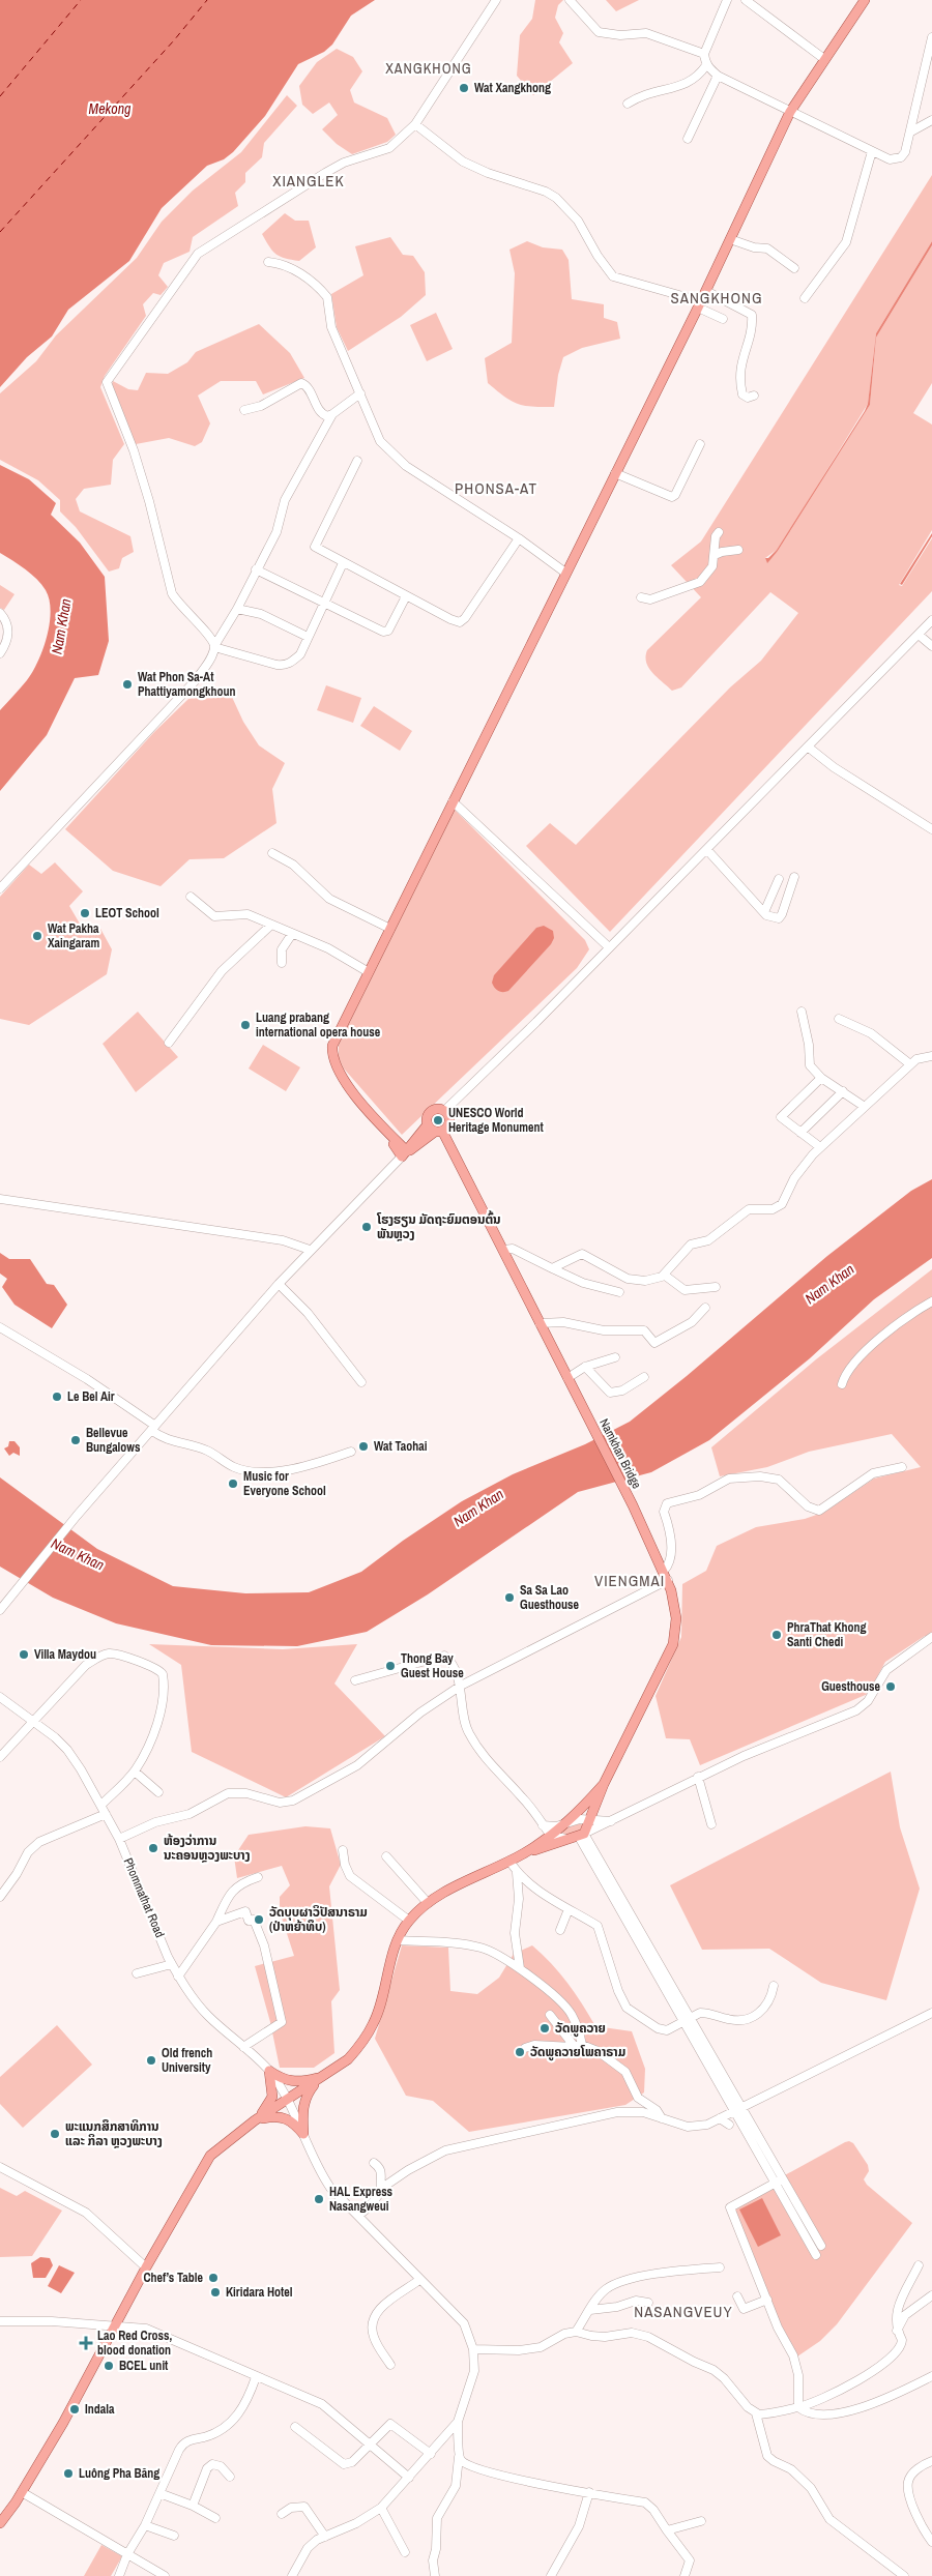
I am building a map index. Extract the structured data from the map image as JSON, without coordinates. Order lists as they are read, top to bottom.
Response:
{
  "streets": {
    "main road": ["Namkhan Bridge"],
    "street": ["Phommathat Road"]
  },
  "districts": [
    "XANGKHONG",
    "XIANGLEK",
    "SANGKHONG",
    "PHONSA-AT",
    "VIENGMAI",
    "NASANGVEUY"
  ],
  "water": ["Mekong", "Nam Khan"],
  "places": {
    "other": [
      "Wat Xangkhong",
      "Wat Phon Sa-At Phattiyamongkhoun",
      "LEOT School",
      "Wat Pakha Xaingaram",
      "Luang prabang international opera house",
      "UNESCO World Heritage Monument",
      "ໂຮງຮຽນ ມັດຖະຍົມຕອນຕົ້ນ ພັນຫຼວງ",
      "Le Bel Air",
      "Bellevue Bungalows",
      "Wat Taohai",
      "Music for Everyone School",
      "Sa Sa Lao Guesthouse",
      "PhraThat Khong Santi Chedi",
      "Villa Maydou",
      "Thong Bay Guest House",
      "Guesthouse",
      "ຫ້ອງວ່າການ ນະຄອນຫຼວງພະບາງ",
      "ວັດບຸບຜາວິປັສນາຣາມ (ປ່າຫຍ້າທຶບ)",
      "ວັດພູຄວາຍ",
      "ວັດພູຄວາຍໂພຄາຣາມ",
      "Old french University",
      "ພະແນກສຶກສາທິການ ແລະ ກິລາ ຫຼວງພະບາງ",
      "HAL Express Nasangweui",
      "Chef’s Table",
      "Kiridara Hotel",
      "BCEL unit",
      "Indala",
      "Luông Pha Băng"
    ],
    "health": ["Lao Red Cross, blood donation"]
  }
}
